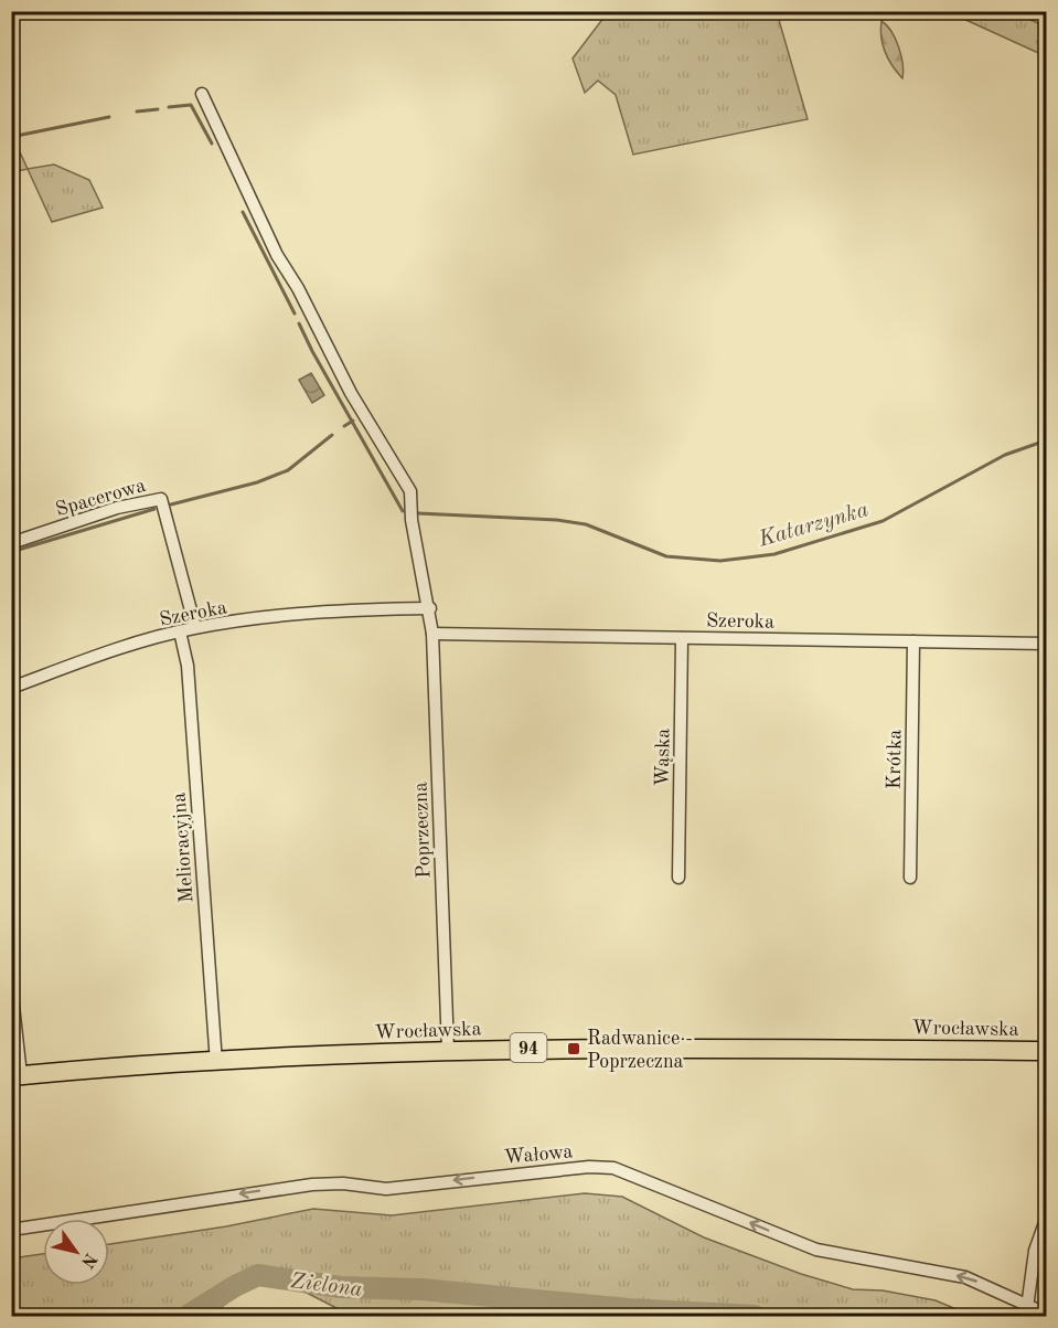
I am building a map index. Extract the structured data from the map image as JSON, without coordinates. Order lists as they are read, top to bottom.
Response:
{
  "streets": {
    "main road": ["Wrocławska", "94"],
    "street": [
      "Spacerowa",
      "Szeroka",
      "Wąska",
      "Krótka",
      "Poprzeczna",
      "Melioracyjna",
      "Wałowa"
    ]
  },
  "crossings": [
    ["Spacerowa", "Szeroka"],
    ["Szeroka", "Wąska"],
    ["Szeroka", "Krótka"],
    ["Szeroka", "Poprzeczna"],
    ["Szeroka", "Melioracyjna"],
    ["Poprzeczna", "Wrocławska"],
    ["Melioracyjna", "Wrocławska"]
  ],
  "one_way": ["Wałowa"],
  "water": ["Katarzynka", "Zielona"],
  "places": {
    "transit": ["Radwanice - Poprzeczna"]
  },
  "north": "bottom right"
}
